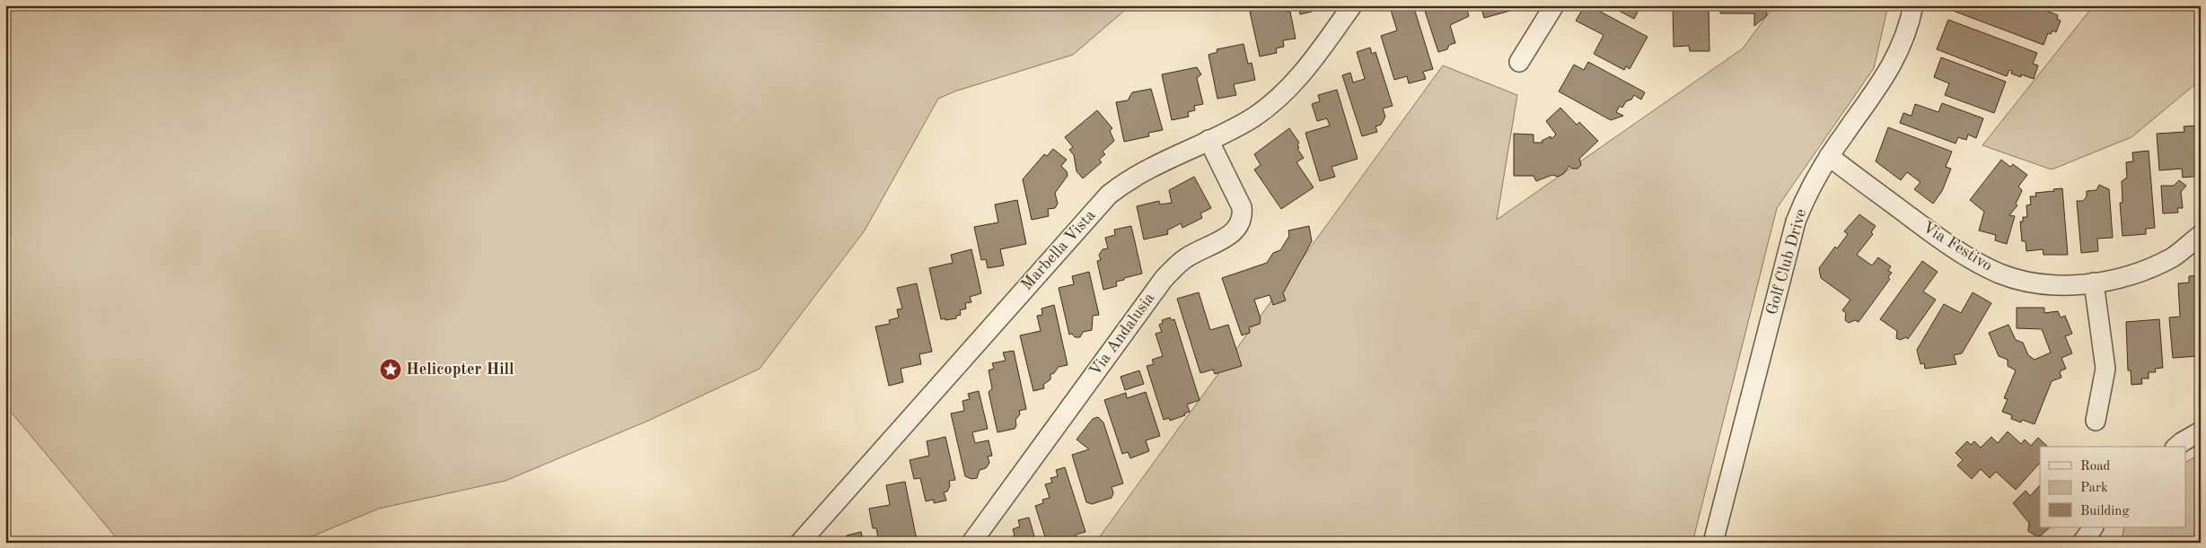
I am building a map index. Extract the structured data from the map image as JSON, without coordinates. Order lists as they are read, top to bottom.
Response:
{
  "streets": {
    "street": [
      "Via Festivo",
      "Marbella Vista",
      "Golf Club Drive",
      "Via Andalusia"
    ]
  },
  "crossings": [
    ["Via Festivo", "Golf Club Drive"],
    ["Marbella Vista", "Via Andalusia"]
  ],
  "places": {
    "place": ["Helicopter Hill"]
  },
  "legend": ["Road", "Park", "Building"]
}
